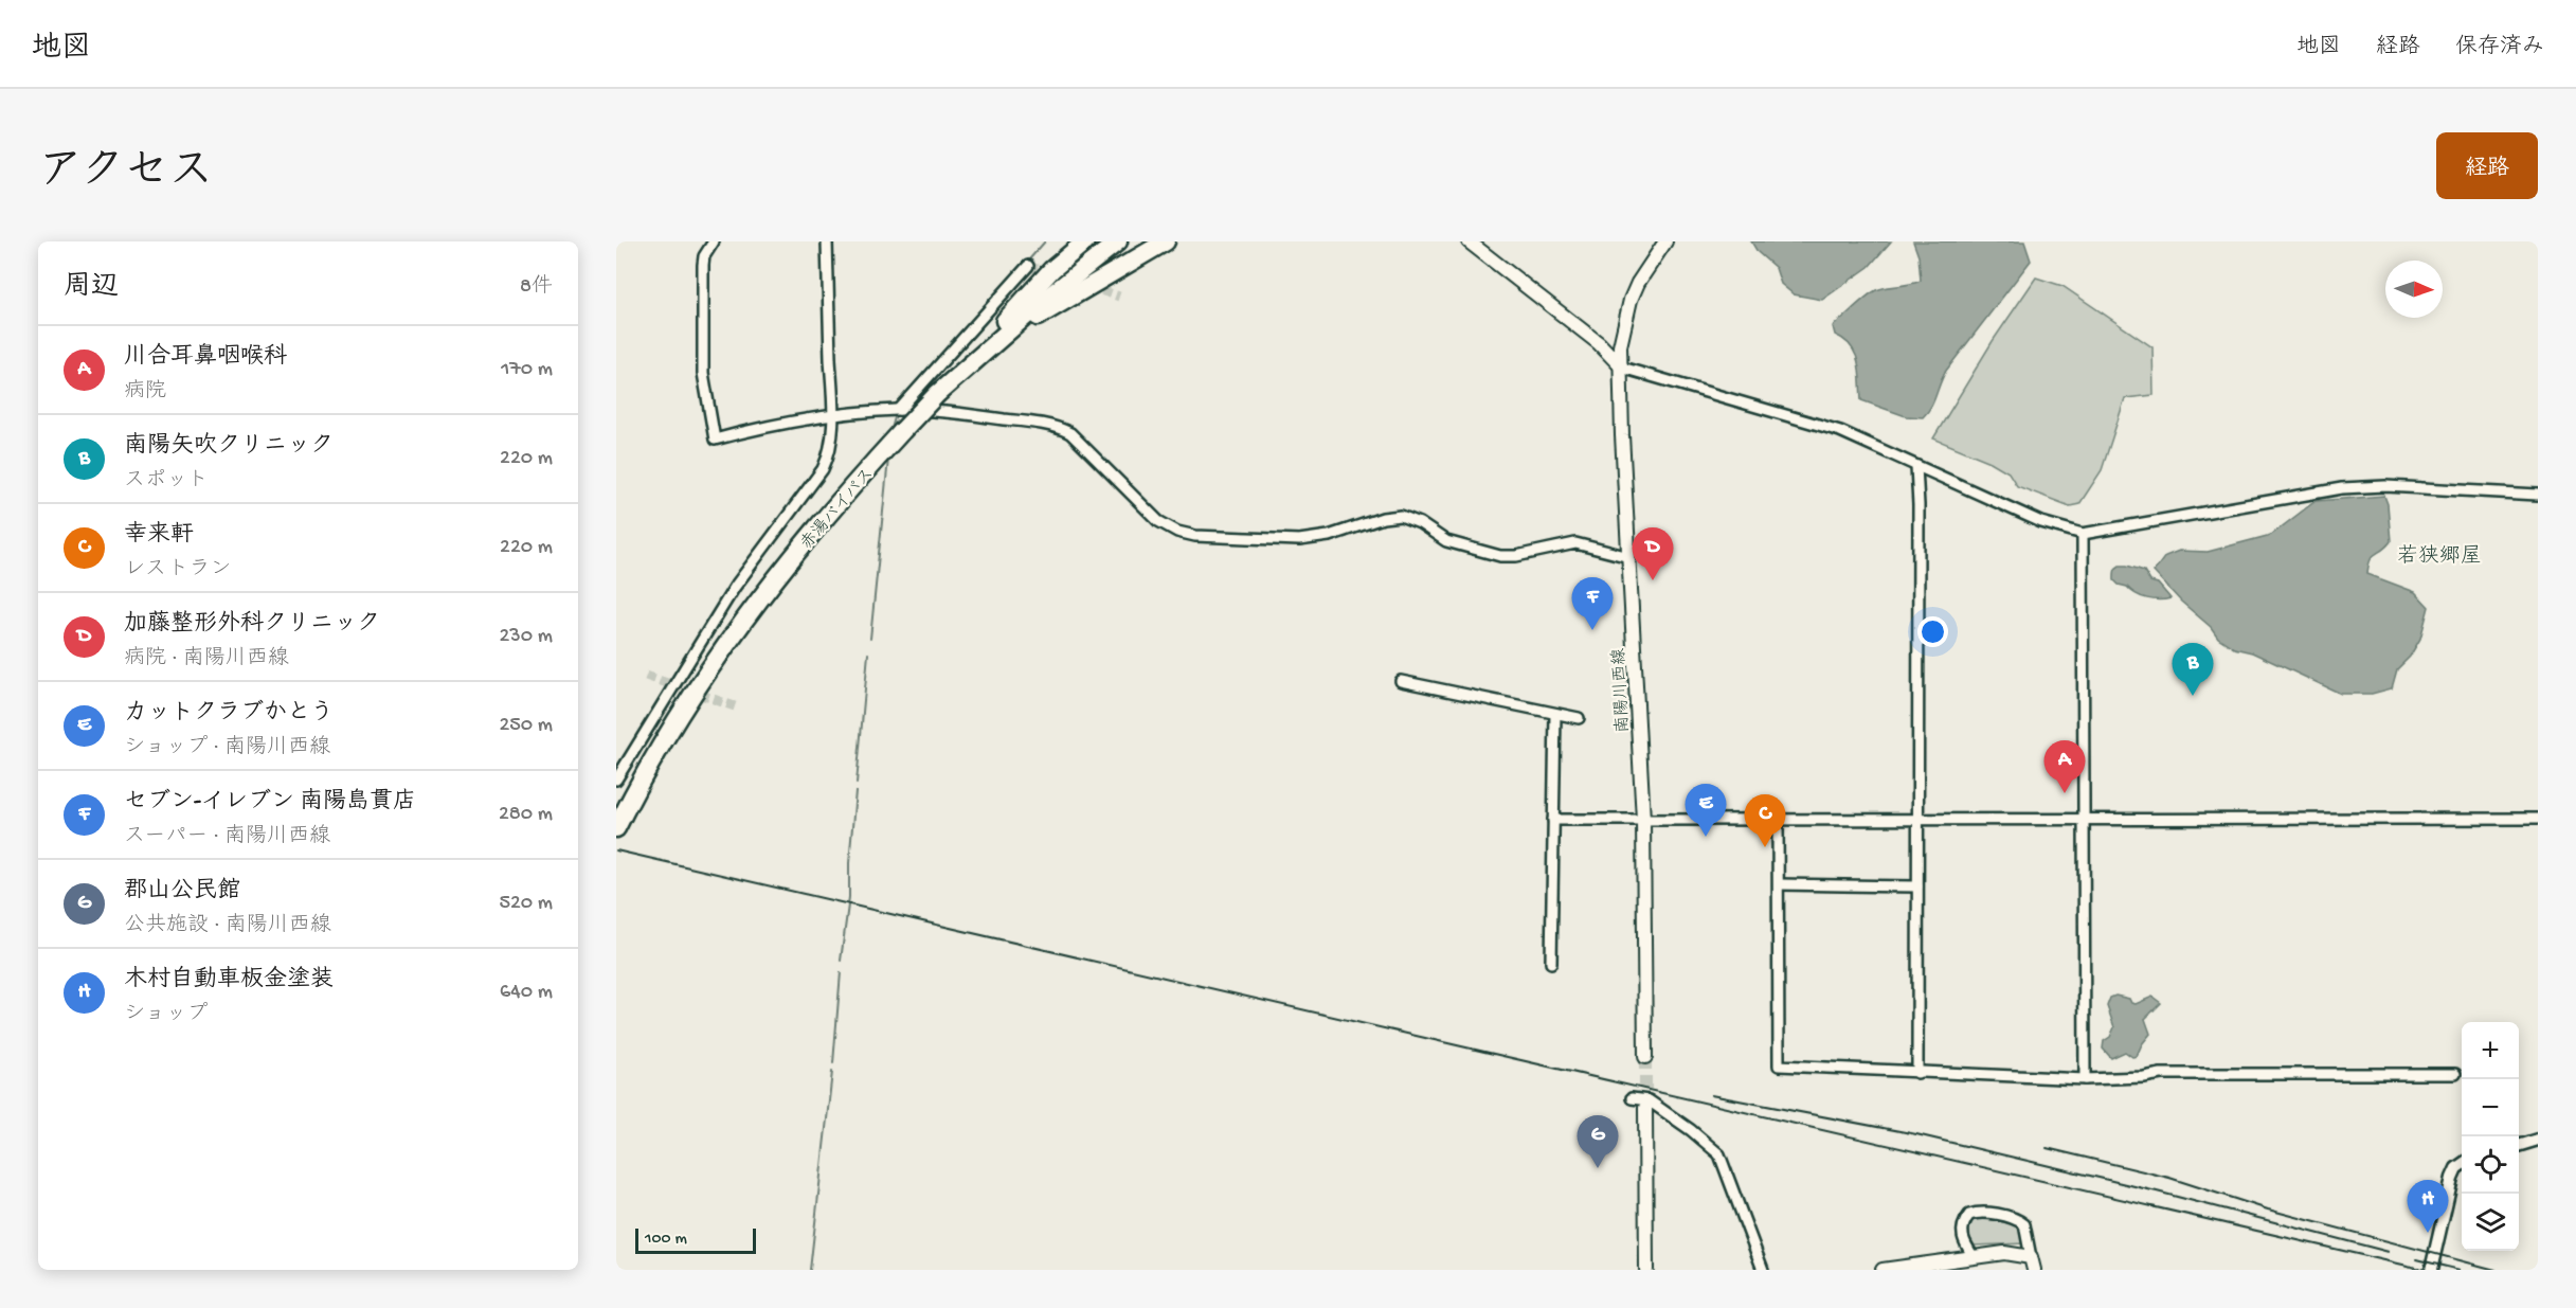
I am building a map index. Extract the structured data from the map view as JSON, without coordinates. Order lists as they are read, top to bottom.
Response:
{
  "streets": {
    "highway": ["赤湯バイパス"],
    "main road": ["南陽川西線"]
  },
  "districts": ["若狭郷屋"],
  "scale_bar": "100 m",
  "north": "right",
  "page": {
    "header": "地図",
    "nav": ["地図", "経路", "保存済み"],
    "title": "アクセス",
    "buttons": "経路",
    "heading": ["周辺", "8件"],
    "list": [
      {
        "mark": "A",
        "name": "川合耳鼻咽喉科",
        "note": "病院",
        "value": "170 m"
      },
      {
        "mark": "B",
        "name": "南陽矢吹クリニック",
        "note": "スポット",
        "value": "220 m"
      },
      {
        "mark": "C",
        "name": "幸来軒",
        "note": "レストラン",
        "value": "220 m"
      },
      {
        "mark": "D",
        "name": "加藤整形外科クリニック",
        "note": "病院 · 南陽川西線",
        "value": "230 m"
      },
      {
        "mark": "E",
        "name": "カットクラブかとう",
        "note": "ショップ · 南陽川西線",
        "value": "250 m"
      },
      {
        "mark": "F",
        "name": "セブン-イレブン 南陽島貫店",
        "note": "スーパー · 南陽川西線",
        "value": "280 m"
      },
      {
        "mark": "G",
        "name": "郡山公民館",
        "note": "公共施設 · 南陽川西線",
        "value": "520 m"
      },
      {
        "mark": "H",
        "name": "木村自動車板金塗装",
        "note": "ショップ",
        "value": "640 m"
      }
    ],
    "pins": [
      "D",
      "F",
      "B",
      "A",
      "E",
      "C",
      "G",
      "H"
    ],
    "map_buttons": ["+", "−"],
    "scale": "100 m"
  }
}
